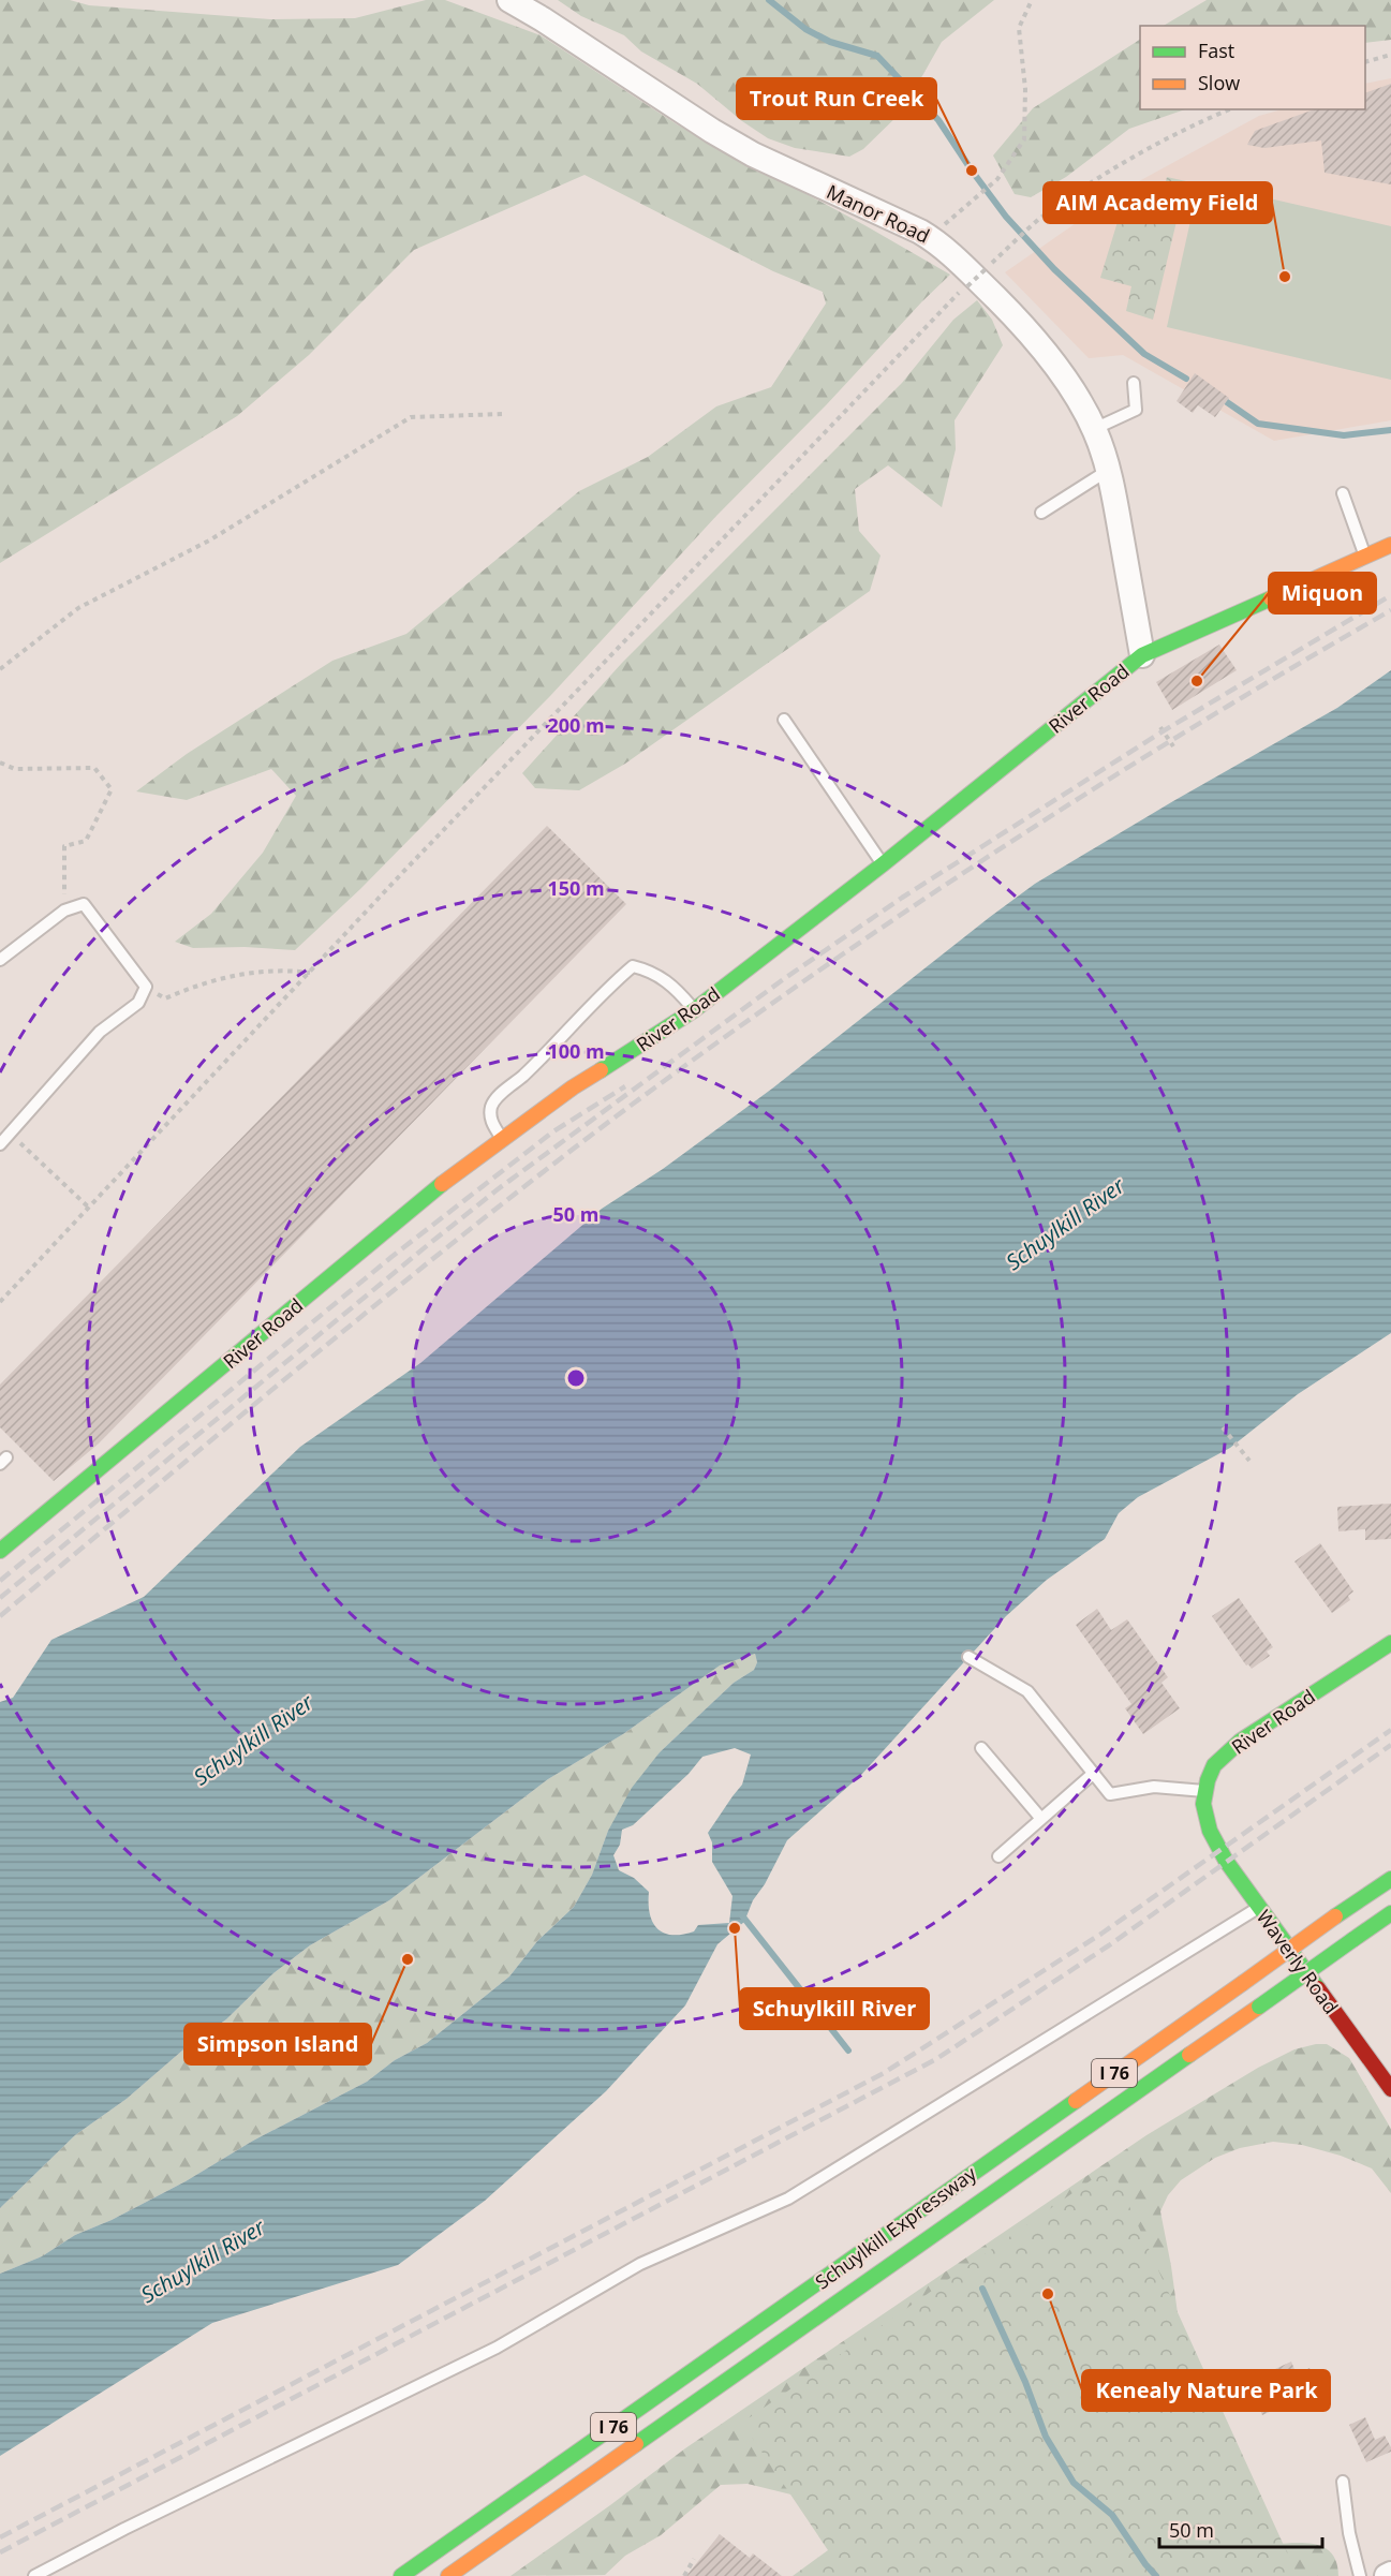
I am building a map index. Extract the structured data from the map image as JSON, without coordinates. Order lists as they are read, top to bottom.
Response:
{
  "streets": {
    "main road": [
      "River Road",
      "Waverly Road",
      "I 76",
      "Schuylkill Expressway"
    ],
    "street": ["Manor Road"]
  },
  "crossings": [
    ["Manor Road", "River Road"],
    ["River Road", "Waverly Road"]
  ],
  "water": ["Schuylkill River"],
  "places": [
    "Trout Run Creek",
    "AIM Academy Field",
    "Miquon",
    "Schuylkill River",
    "Simpson Island",
    "Kenealy Nature Park"
  ],
  "legend": ["Fast", "Slow"],
  "scale_bar": "50 m",
  "rings": [
    "200 m",
    "150 m",
    "100 m",
    "50 m"
  ]
}
